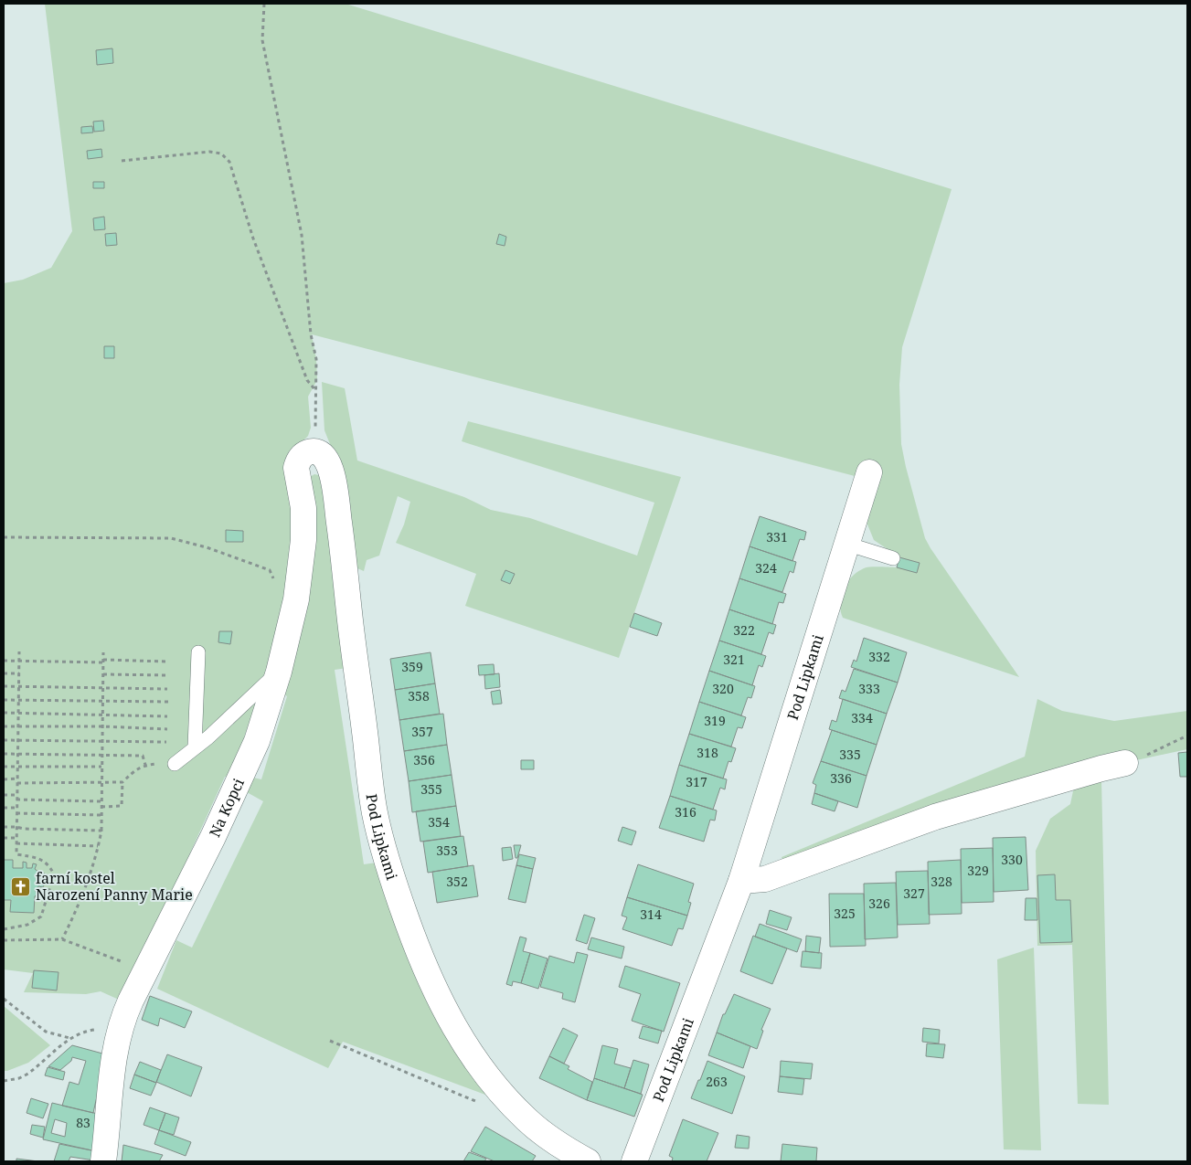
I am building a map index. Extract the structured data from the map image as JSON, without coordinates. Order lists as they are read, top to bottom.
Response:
{
  "streets": {
    "street": ["Pod Lipkami", "Na Kopci"]
  },
  "crossings": [
    ["Pod Lipkami", "Na Kopci"]
  ],
  "places": {
    "church": ["farní kostel Narození Panny Marie"]
  },
  "house_numbers": [
    "331",
    "324",
    "322",
    "332",
    "321",
    "359",
    "320",
    "333",
    "358",
    "334",
    "319",
    "357",
    "318",
    "335",
    "356",
    "336",
    "317",
    "355",
    "316",
    "354",
    "353",
    "330",
    "329",
    "352",
    "328",
    "327",
    "326",
    "325",
    "314",
    "263",
    "83"
  ]
}
